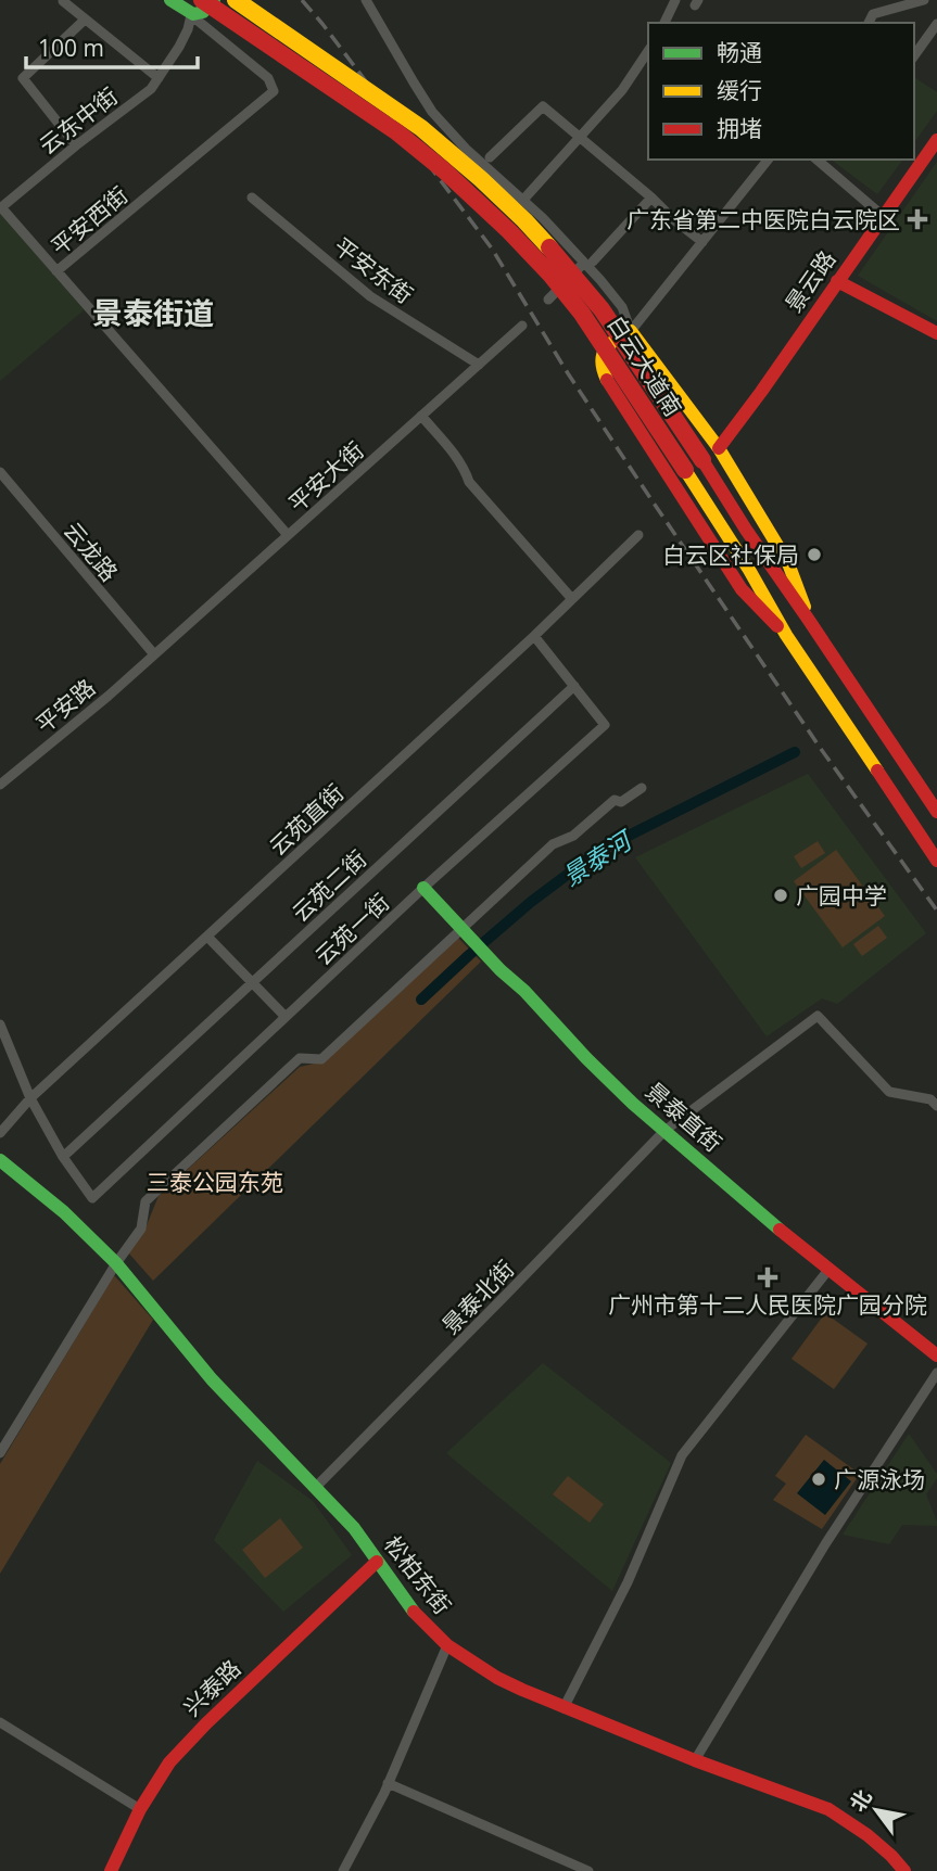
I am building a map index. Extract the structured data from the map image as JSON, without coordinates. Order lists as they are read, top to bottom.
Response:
{
  "streets": {
    "main road": [
      "景云路",
      "白云大道南",
      "景泰直街",
      "松柏东街",
      "兴泰路"
    ],
    "street": [
      "云东中街",
      "平安西街",
      "平安东街",
      "平安大街",
      "云龙路",
      "平安路",
      "云苑直街",
      "云苑二街",
      "云苑一街",
      "景泰北街"
    ]
  },
  "crossings": [
    ["云东中街", "平安西街"],
    ["平安西街", "平安大街"],
    ["平安东街", "平安大街"],
    ["平安大街", "云龙路"],
    ["平安大街", "平安路"],
    ["云龙路", "平安路"],
    ["云苑二街", "云苑一街"],
    ["云苑一街", "景泰直街"],
    ["景泰直街", "景泰北街"],
    ["景泰北街", "松柏东街"],
    ["松柏东街", "兴泰路"]
  ],
  "districts": ["景泰街道"],
  "water": ["景泰河"],
  "parks": ["三泰公园东苑"],
  "places": {
    "health": ["广东省第二中医院白云院区", "广州市第十二人民医院广园分院"],
    "other": ["白云区社保局", "广园中学", "广源泳场"]
  },
  "legend": ["畅通", "缓行", "拥堵"],
  "scale_bar": "100 m",
  "north": "top left"
}
